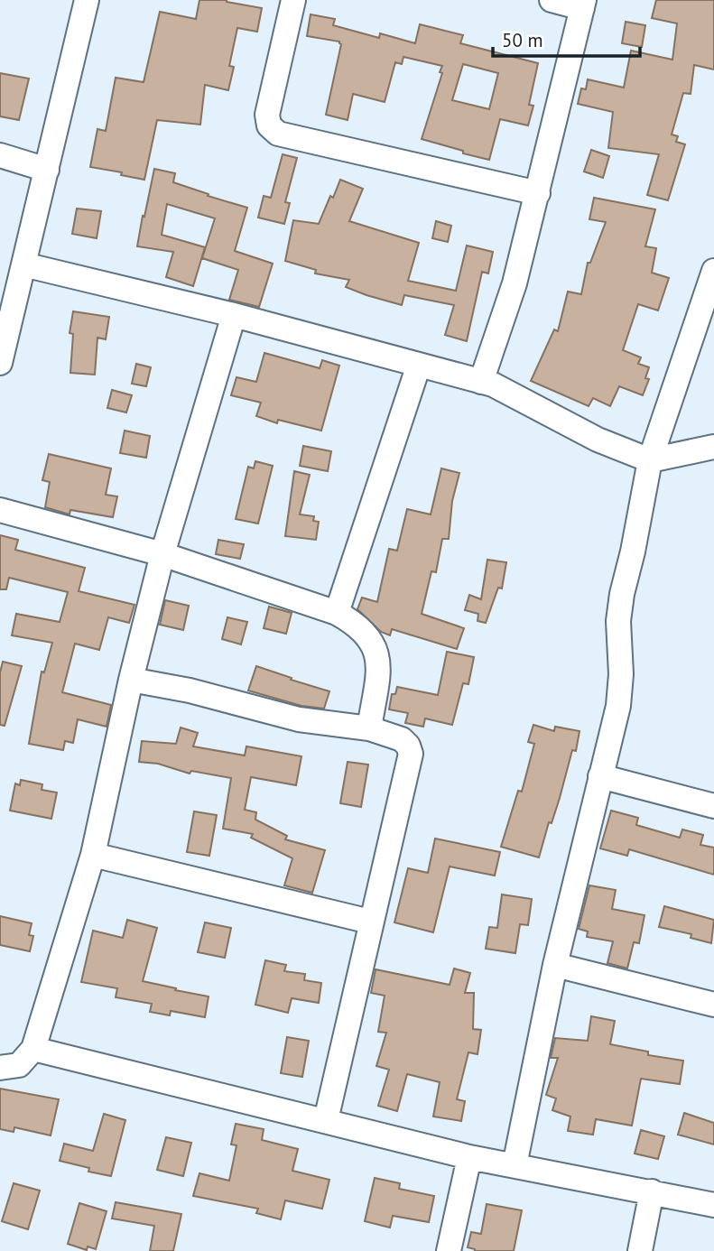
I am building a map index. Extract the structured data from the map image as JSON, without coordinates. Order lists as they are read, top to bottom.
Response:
{
  "scale_bar": "50 m"
}
